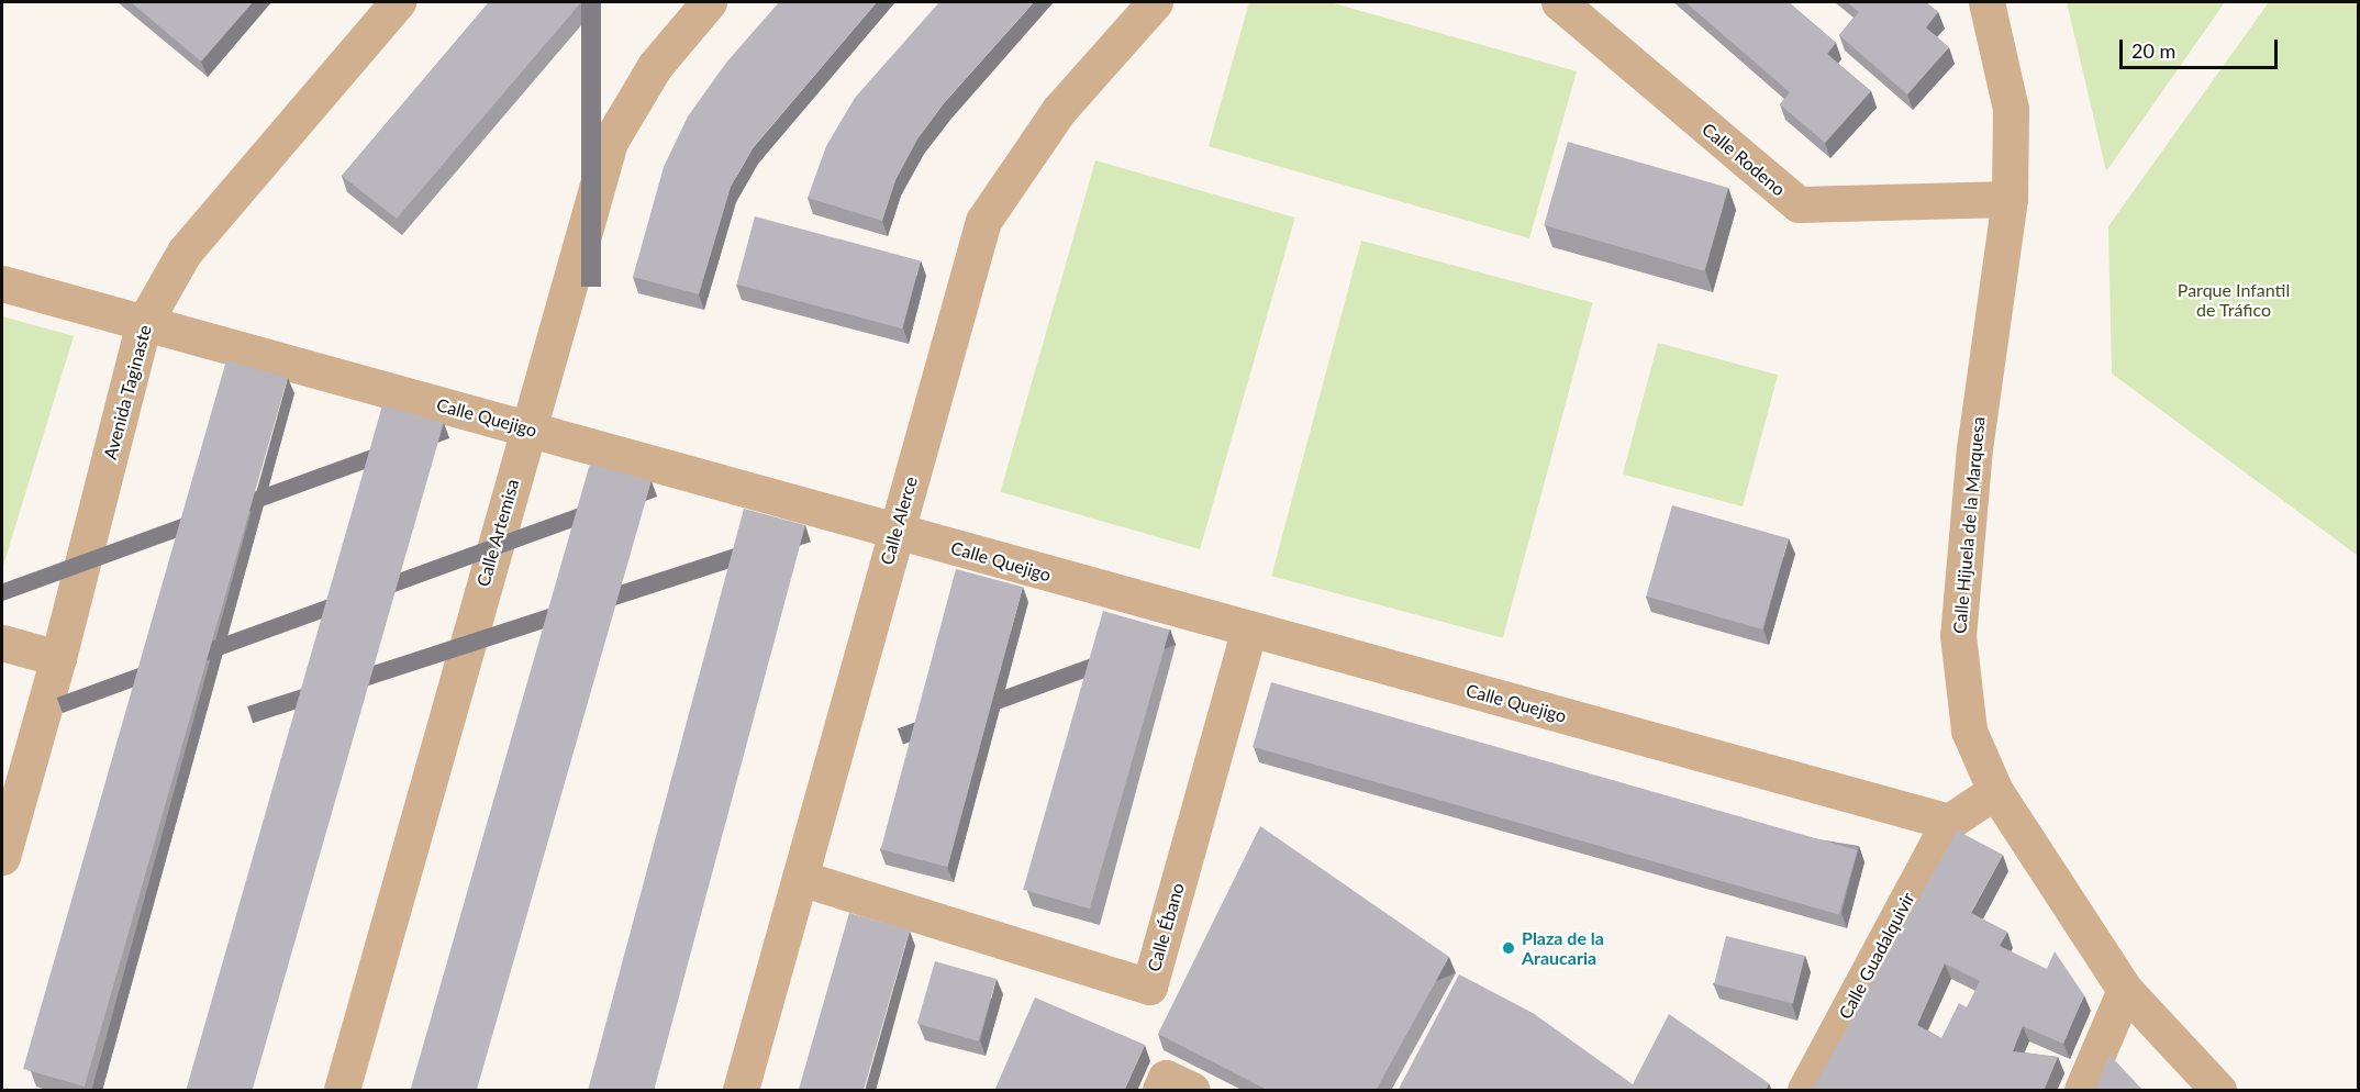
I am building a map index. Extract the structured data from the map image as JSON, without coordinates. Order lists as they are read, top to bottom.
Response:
{
  "streets": {
    "street": [
      "Calle Rodeno",
      "Avenida Taginaste",
      "Calle Quejigo",
      "Calle Alerce",
      "Calle Hijuela de la Marquesa",
      "Calle Artemisa",
      "Calle Ébano",
      "Calle Guadalquivir"
    ]
  },
  "crossings": [
    ["Calle Rodeno", "Calle Hijuela de la Marquesa"],
    ["Avenida Taginaste", "Calle Quejigo"],
    ["Calle Quejigo", "Calle Alerce"],
    ["Calle Quejigo", "Calle Artemisa"],
    ["Calle Quejigo", "Calle Ébano"],
    ["Calle Quejigo", "Calle Guadalquivir"],
    ["Calle Alerce", "Calle Ébano"]
  ],
  "parks": ["Parque Infantil de Tráfico"],
  "places": ["Plaza de la Araucaria"],
  "scale_bar": "20 m"
}
